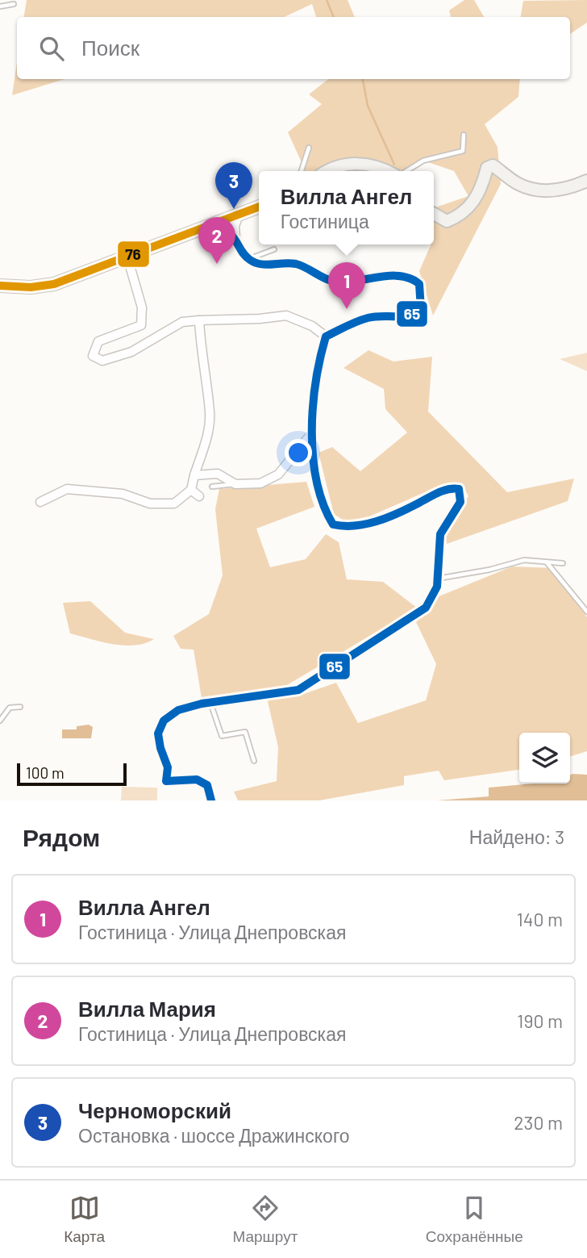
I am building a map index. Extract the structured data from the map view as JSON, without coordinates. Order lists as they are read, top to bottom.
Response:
{
  "lines": ["transit line 76", "transit line 65"],
  "scale_bar": "100 m",
  "page": {
    "search": "Поиск",
    "pins": ["3", "2", "1"],
    "popup": ["Вилла Ангел", "Гостиница"],
    "scale": "100 m",
    "heading": ["Рядом", "Найдено: 3"],
    "list": [
      {
        "mark": "1",
        "name": "Вилла Ангел",
        "note": "Гостиница · Улица Днепровская",
        "value": "140 m"
      },
      {
        "mark": "2",
        "name": "Вилла Мария",
        "note": "Гостиница · Улица Днепровская",
        "value": "190 m"
      },
      {
        "mark": "3",
        "name": "Черноморский",
        "note": "Остановка · шоссе Дражинского",
        "value": "230 m"
      }
    ],
    "nav": ["Карта", "Маршрут", "Сохранённые"]
  }
}
